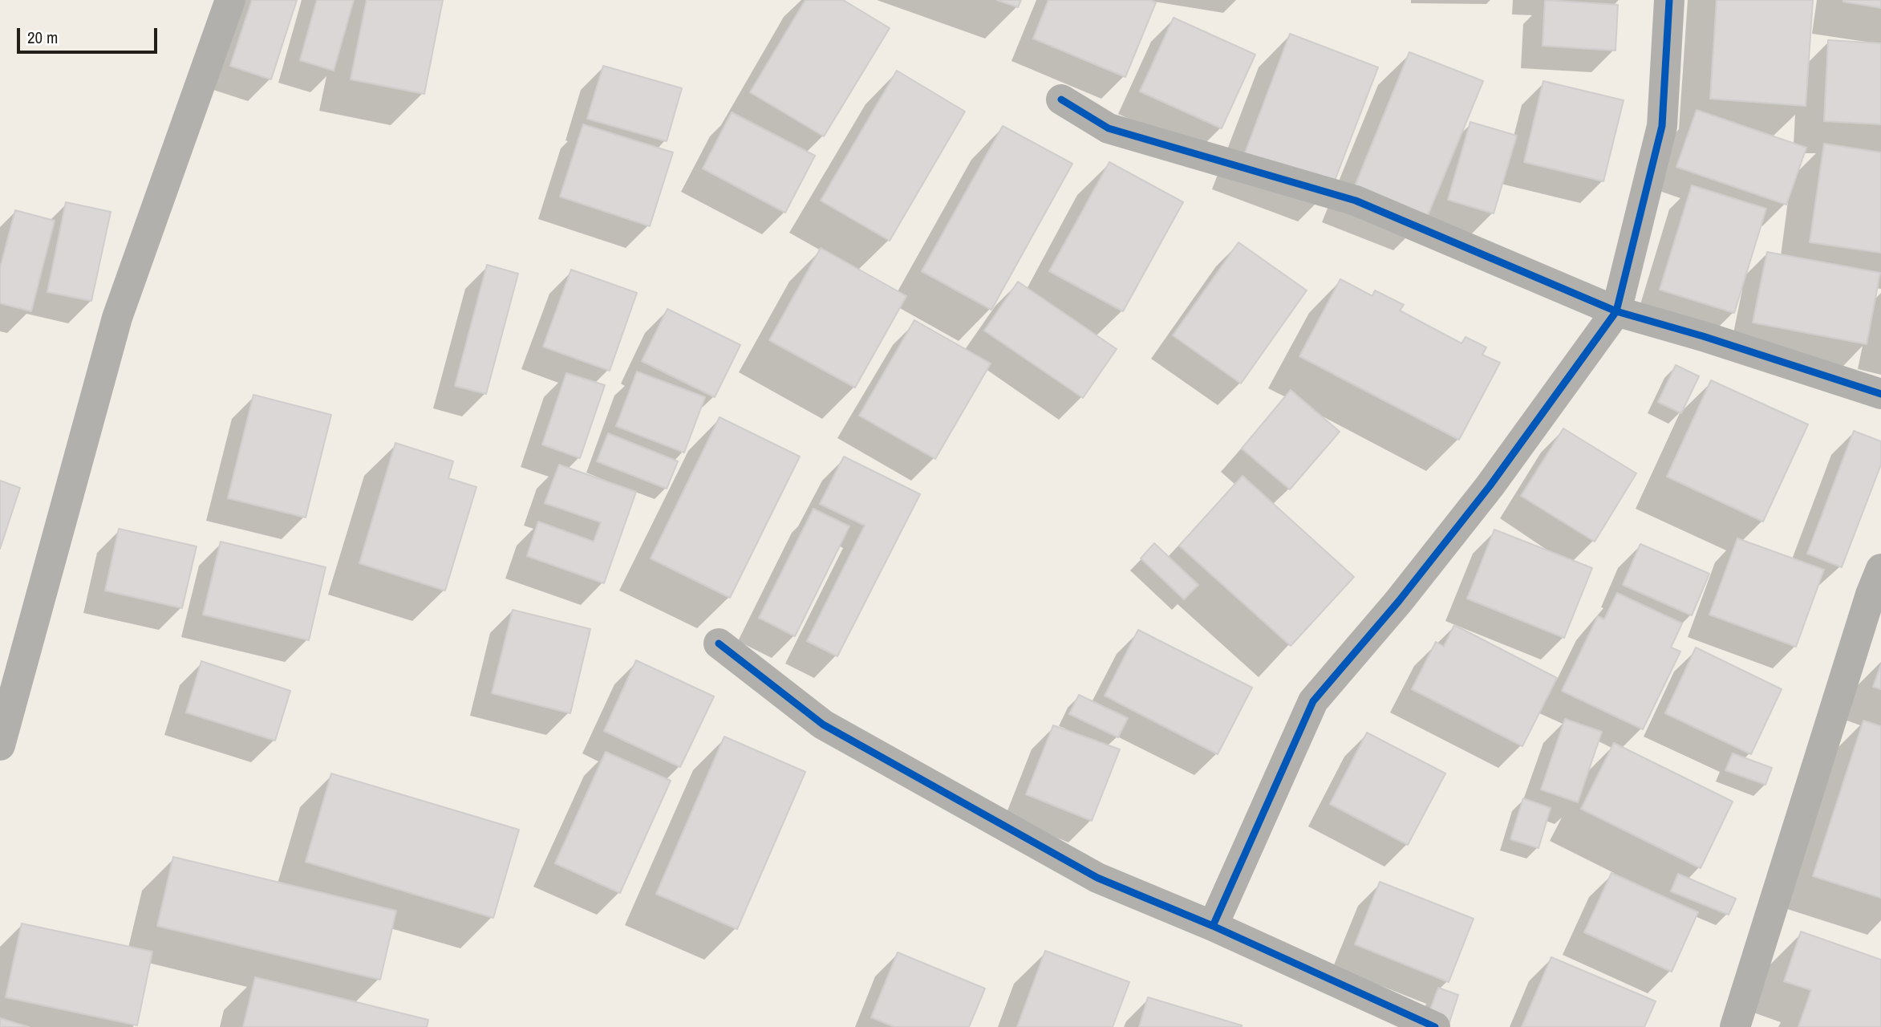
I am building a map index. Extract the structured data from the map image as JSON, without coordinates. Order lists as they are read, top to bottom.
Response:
{
  "scale_bar": "20 m"
}
